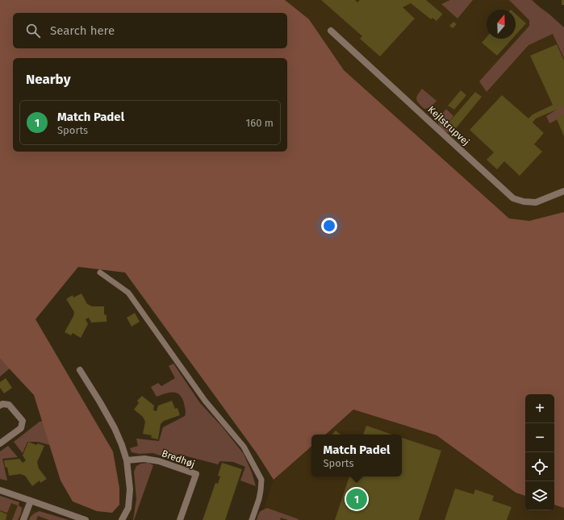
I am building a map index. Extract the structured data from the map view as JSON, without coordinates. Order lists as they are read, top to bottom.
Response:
{
  "streets": {
    "street": ["Kejlstrupvej", "Bredhøj"]
  },
  "north": "top",
  "page": {
    "search": "Search here",
    "heading": "Nearby",
    "list": [
      {
        "mark": "1",
        "name": "Match Padel",
        "note": "Sports",
        "value": "160 m"
      }
    ],
    "map_buttons": ["+", "−"],
    "popup": ["Match Padel", "Sports"],
    "pins": "1"
  }
}
